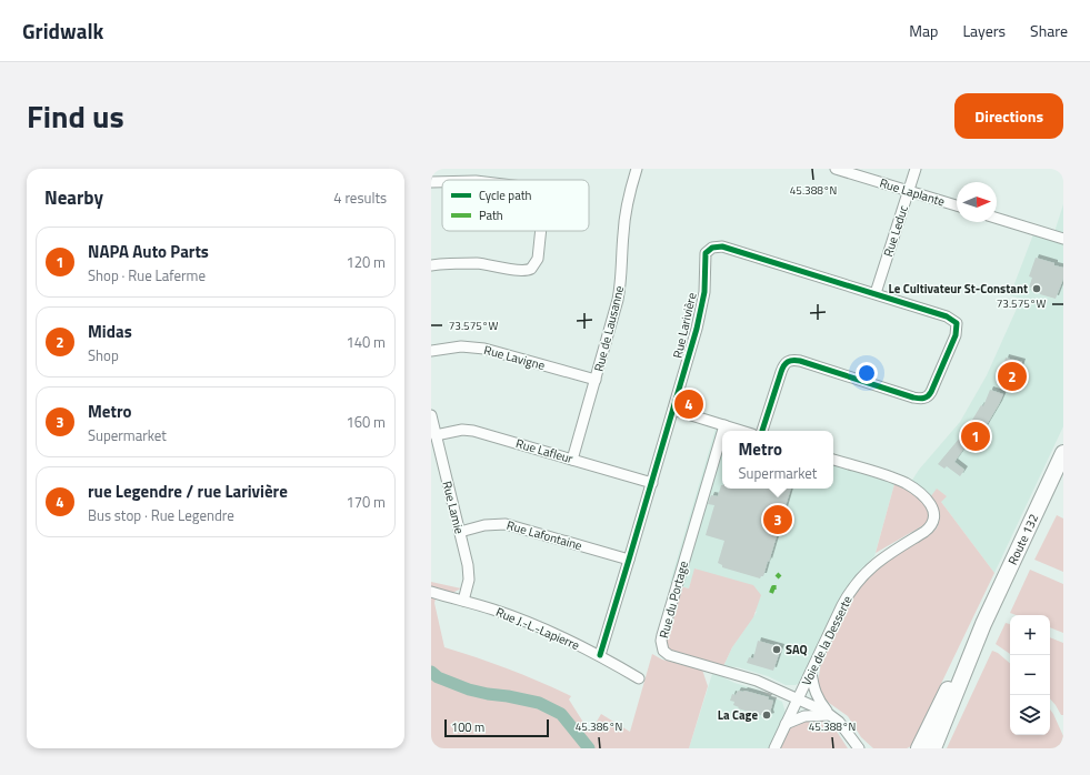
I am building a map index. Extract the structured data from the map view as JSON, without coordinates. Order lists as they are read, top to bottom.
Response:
{
  "streets": {
    "highway": ["Route 132"],
    "street": [
      "Rue Laplante",
      "Rue Leduc",
      "Rue Larivière",
      "Rue de Lausanne",
      "Rue Lavigne",
      "Rue Lafleur",
      "Rue Lamie",
      "Rue Lafontaine",
      "Rue du Portage",
      "Rue J.-L.-Lapierre",
      "Voie de la Desserte"
    ]
  },
  "crossings": [
    ["Rue Laplante", "Rue Leduc"],
    ["Rue Leduc", "Rue Larivière"],
    ["Rue Larivière", "Rue Lafleur"],
    ["Rue Larivière", "Rue Lafontaine"],
    ["Rue Larivière", "Rue J.-L.-Lapierre"],
    ["Rue de Lausanne", "Rue Lavigne"],
    ["Rue de Lausanne", "Rue Lafleur"],
    ["Rue Lafleur", "Rue Lamie"],
    ["Rue Lamie", "Rue Lafontaine"],
    ["Rue Lamie", "Rue J.-L.-Lapierre"],
    ["Rue du Portage", "Voie de la Desserte"]
  ],
  "places": ["Le Cultivateur St-Constant", "SAQ", "La Cage"],
  "legend": ["Cycle path", "Path"],
  "scale_bar": "100 m",
  "north": "right",
  "page": {
    "header": "Gridwalk",
    "nav": ["Map", "Layers", "Share"],
    "title": "Find us",
    "buttons": "Directions",
    "heading": ["Nearby", "4 results"],
    "list": [
      {
        "mark": "1",
        "name": "NAPA Auto Parts",
        "note": "Shop · Rue Laferme",
        "value": "120 m"
      },
      {
        "mark": "2",
        "name": "Midas",
        "note": "Shop",
        "value": "140 m"
      },
      {
        "mark": "3",
        "name": "Metro",
        "note": "Supermarket",
        "value": "160 m"
      },
      {
        "mark": "4",
        "name": "rue Legendre / rue Larivière",
        "note": "Bus stop · Rue Legendre",
        "value": "170 m"
      }
    ],
    "pins": [
      "2",
      "4",
      "1",
      "3"
    ],
    "popup": ["Metro", "Supermarket"],
    "map_buttons": ["+", "−"],
    "scale": "100 m"
  },
  "coordinates": ["45.388°N", "73.575°W", "45.386°N"]
}
